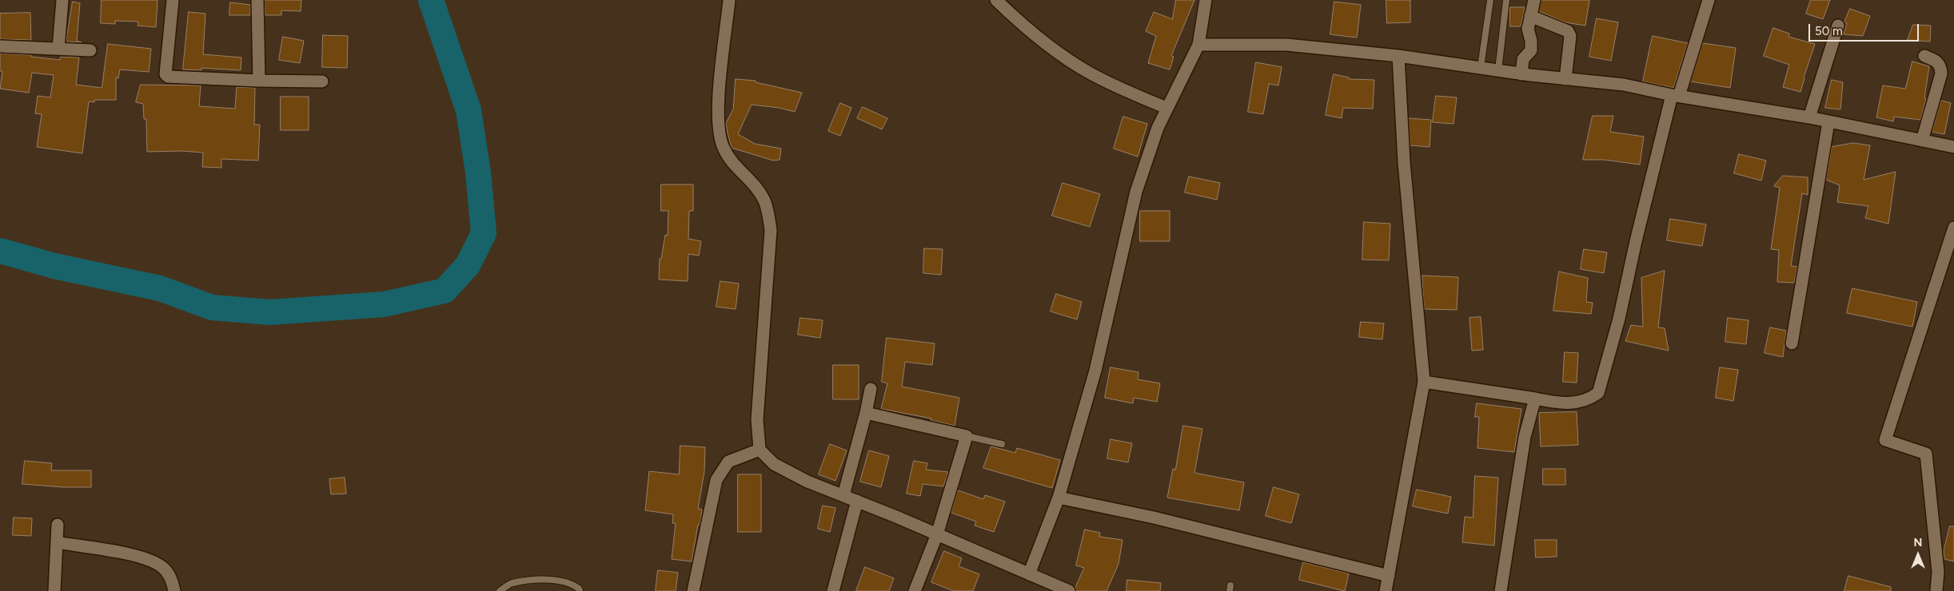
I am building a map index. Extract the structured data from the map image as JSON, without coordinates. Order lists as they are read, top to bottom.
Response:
{
  "scale_bar": "50 m",
  "north": "top"
}
